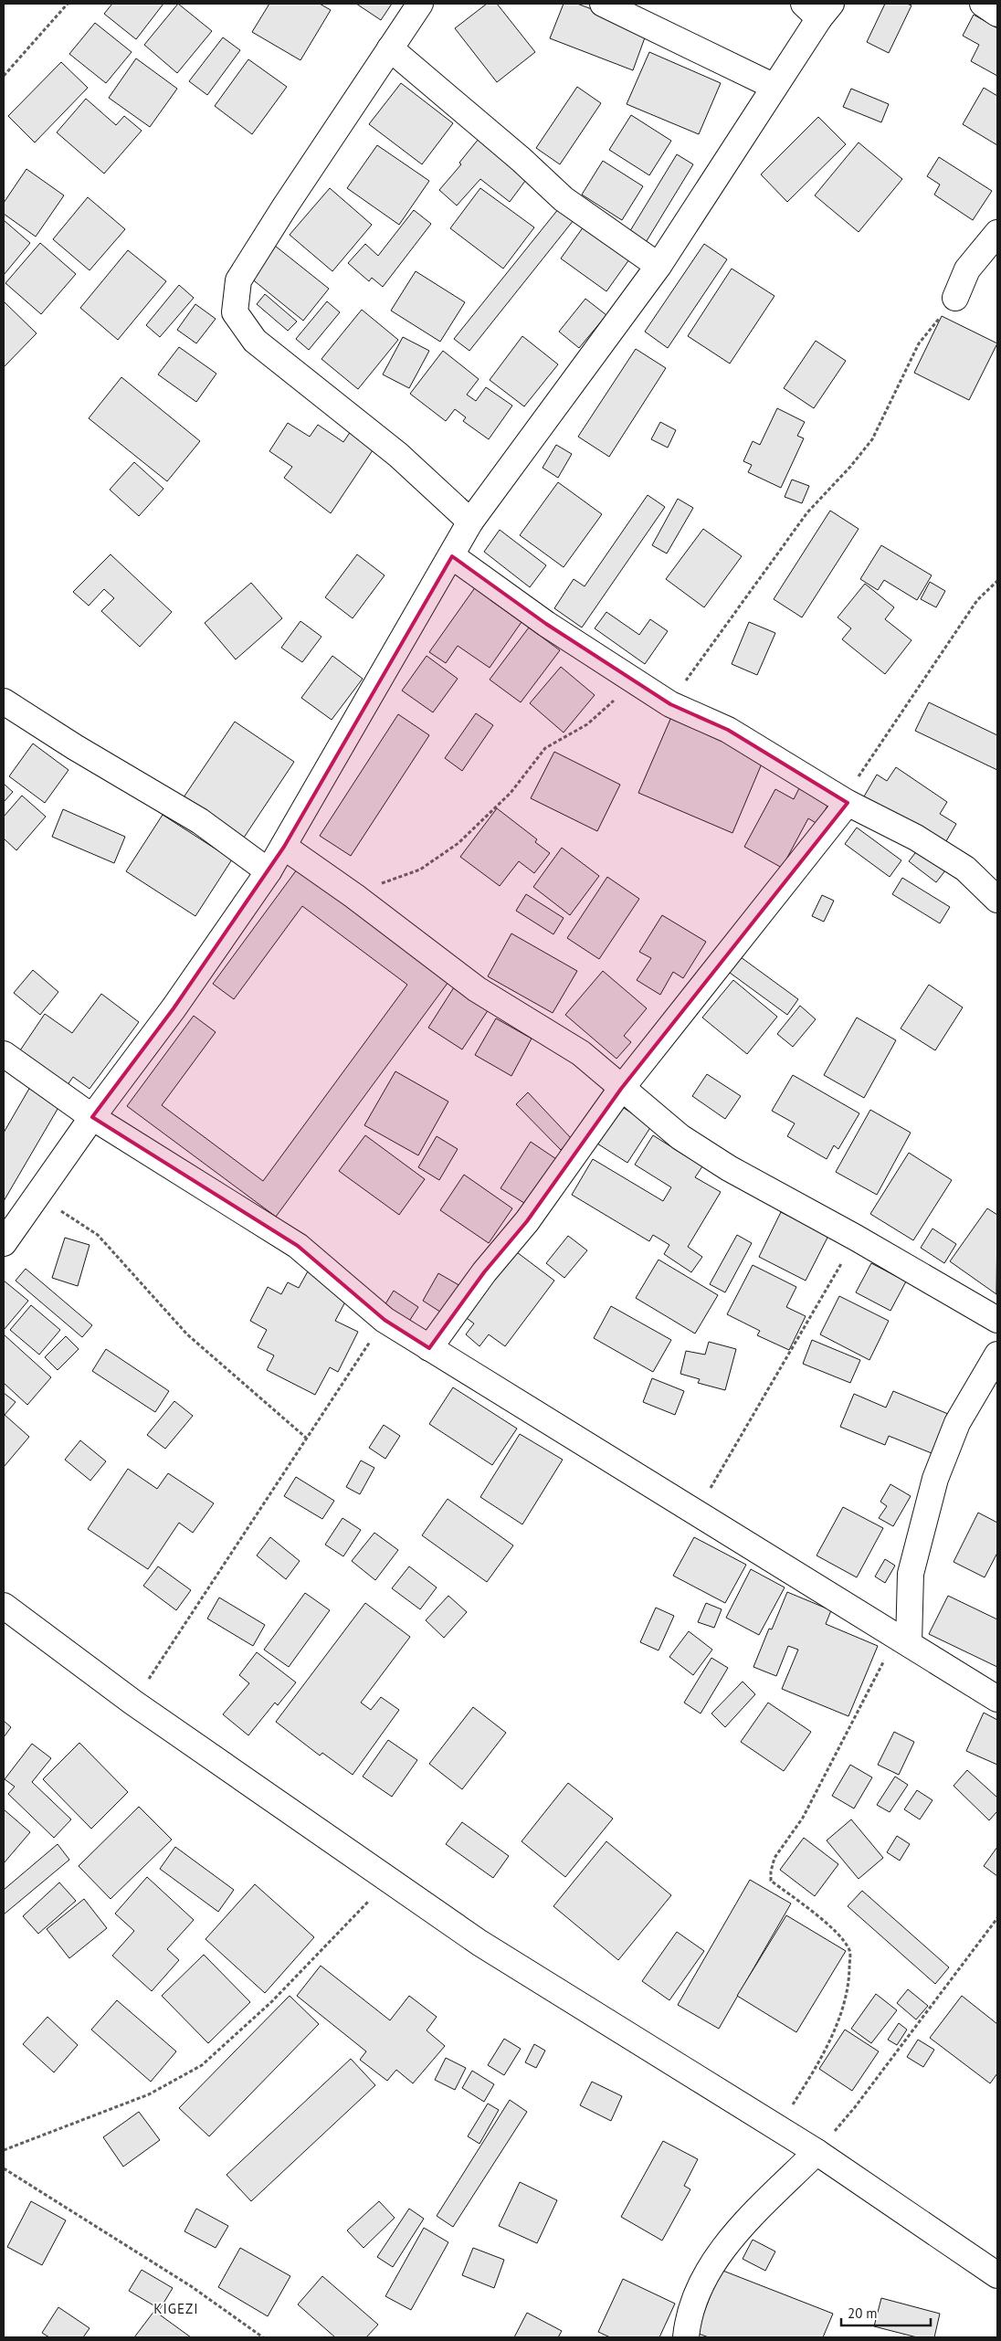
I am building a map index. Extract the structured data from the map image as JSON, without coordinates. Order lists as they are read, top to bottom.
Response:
{
  "districts": ["KIGEZI"],
  "scale_bar": "20 m"
}
